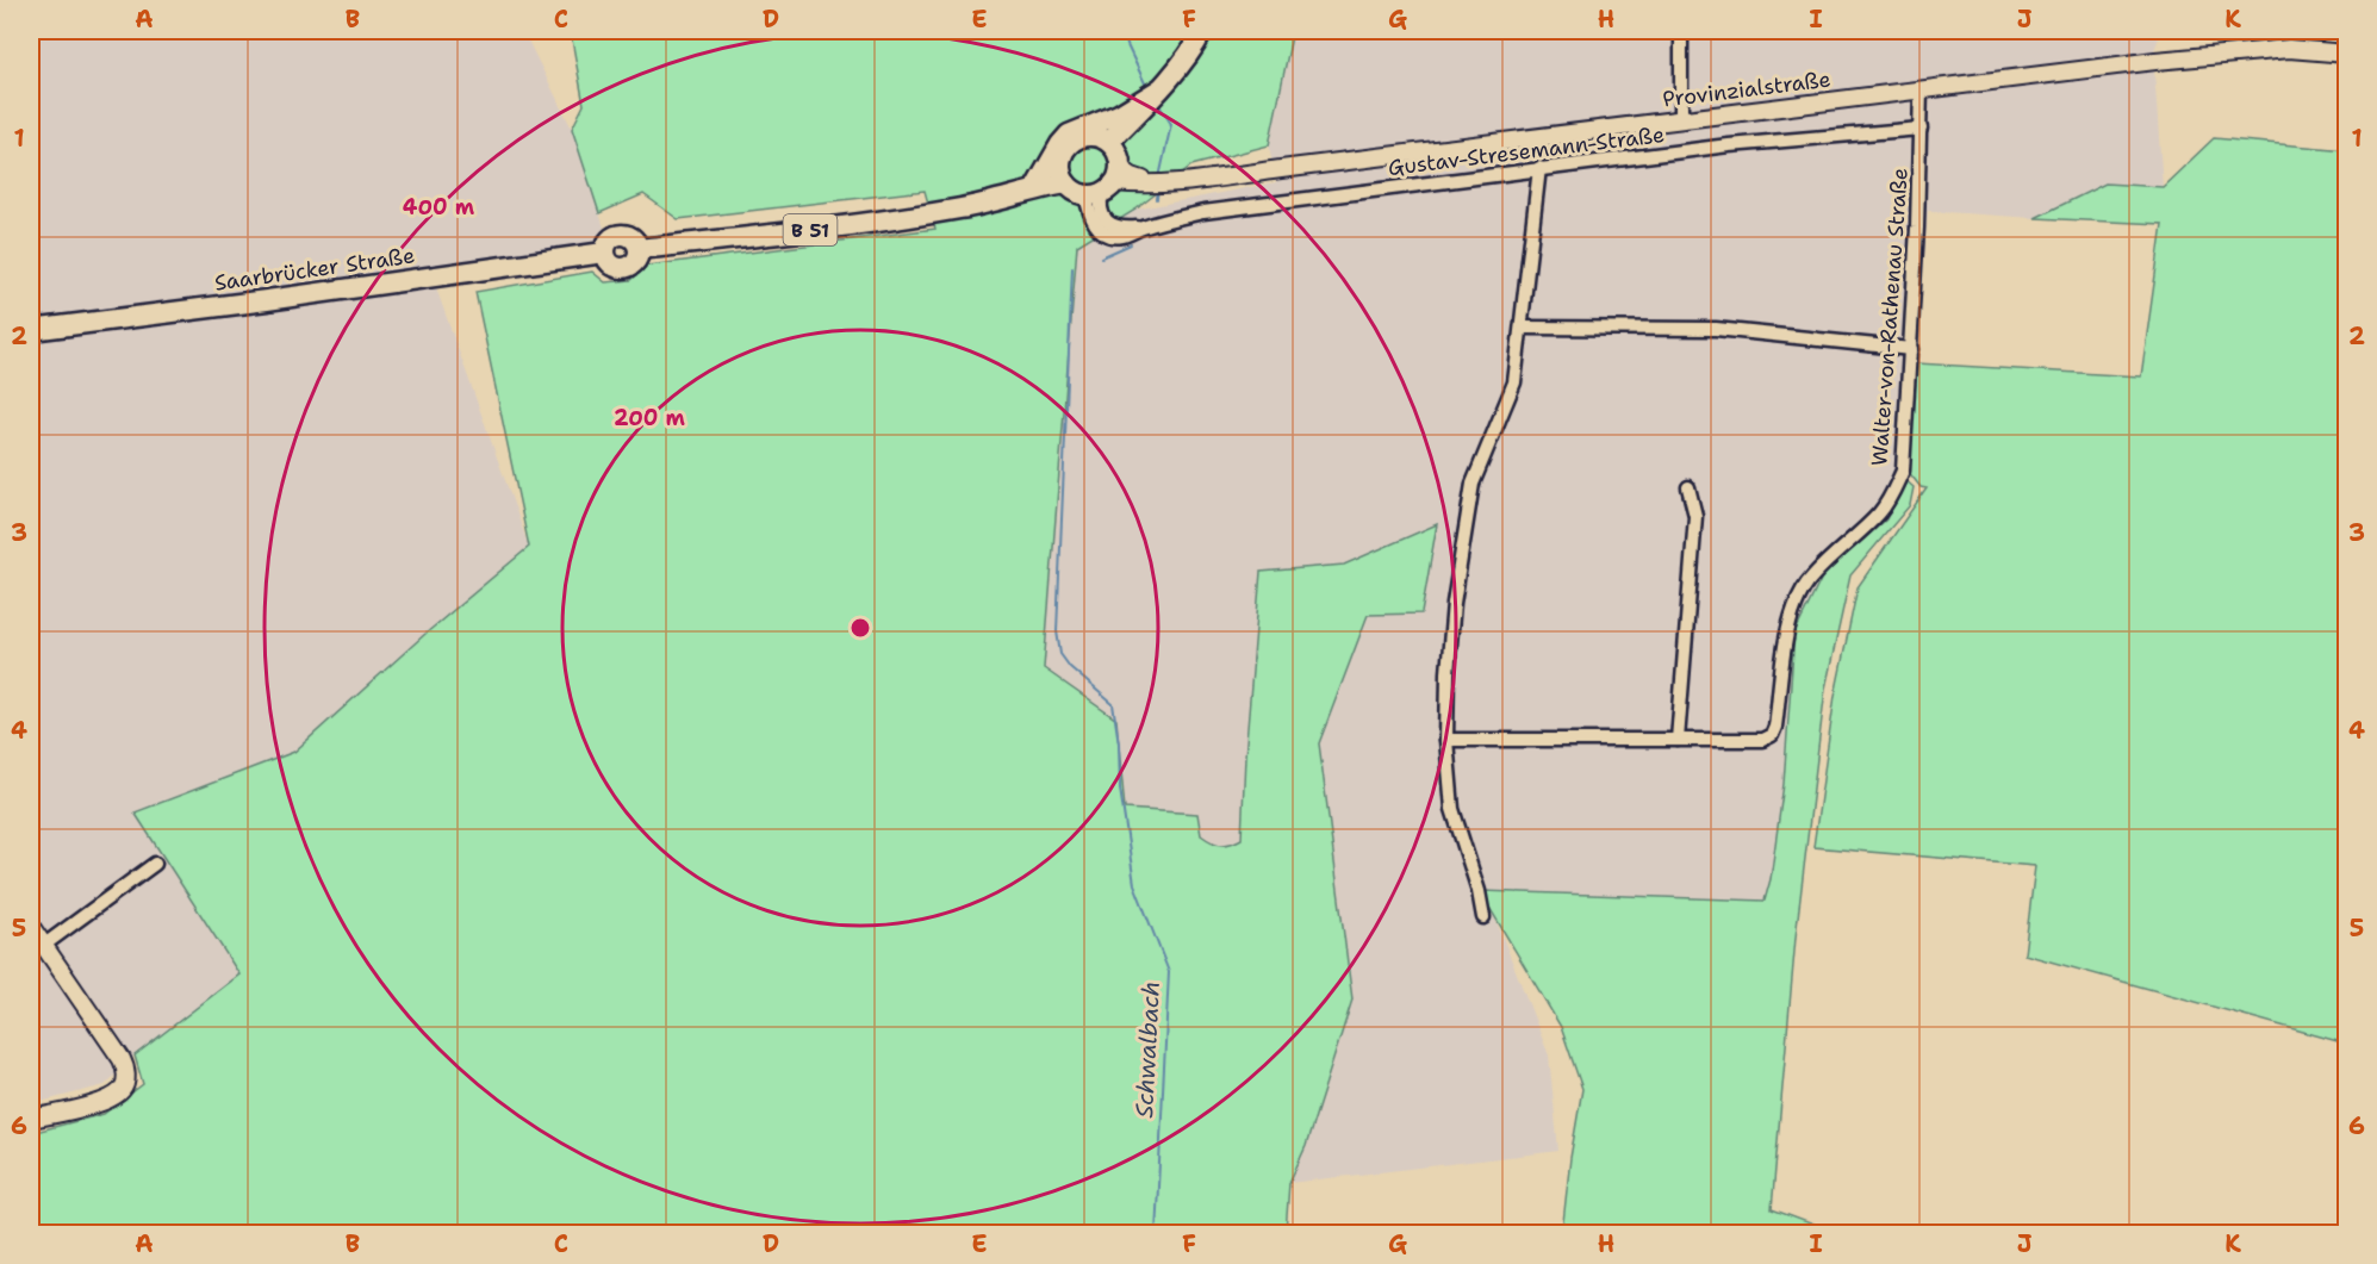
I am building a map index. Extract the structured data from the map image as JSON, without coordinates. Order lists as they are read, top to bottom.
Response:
{
  "streets": {
    "main road": ["Provinzialstraße", "B 51", "Saarbrücker Straße"],
    "street": ["Gustav-Stresemann-Straße", "Walter-von-Rathenau Straße"]
  },
  "crossings": [
    ["Provinzialstraße", "Gustav-Stresemann-Straße"],
    ["Provinzialstraße", "B 51"],
    ["Provinzialstraße", "Walter-von-Rathenau Straße"],
    ["Gustav-Stresemann-Straße", "B 51"],
    ["Gustav-Stresemann-Straße", "Walter-von-Rathenau Straße"],
    ["B 51", "Saarbrücker Straße"]
  ],
  "water": ["Schwalbach"],
  "grid": {
    "columns": [
      "A",
      "B",
      "C",
      "D",
      "E",
      "F",
      "G",
      "H",
      "I",
      "J",
      "K"
    ],
    "rows": [
      "1",
      "2",
      "3",
      "4",
      "5",
      "6"
    ]
  },
  "rings": ["400 m", "200 m"]
}
